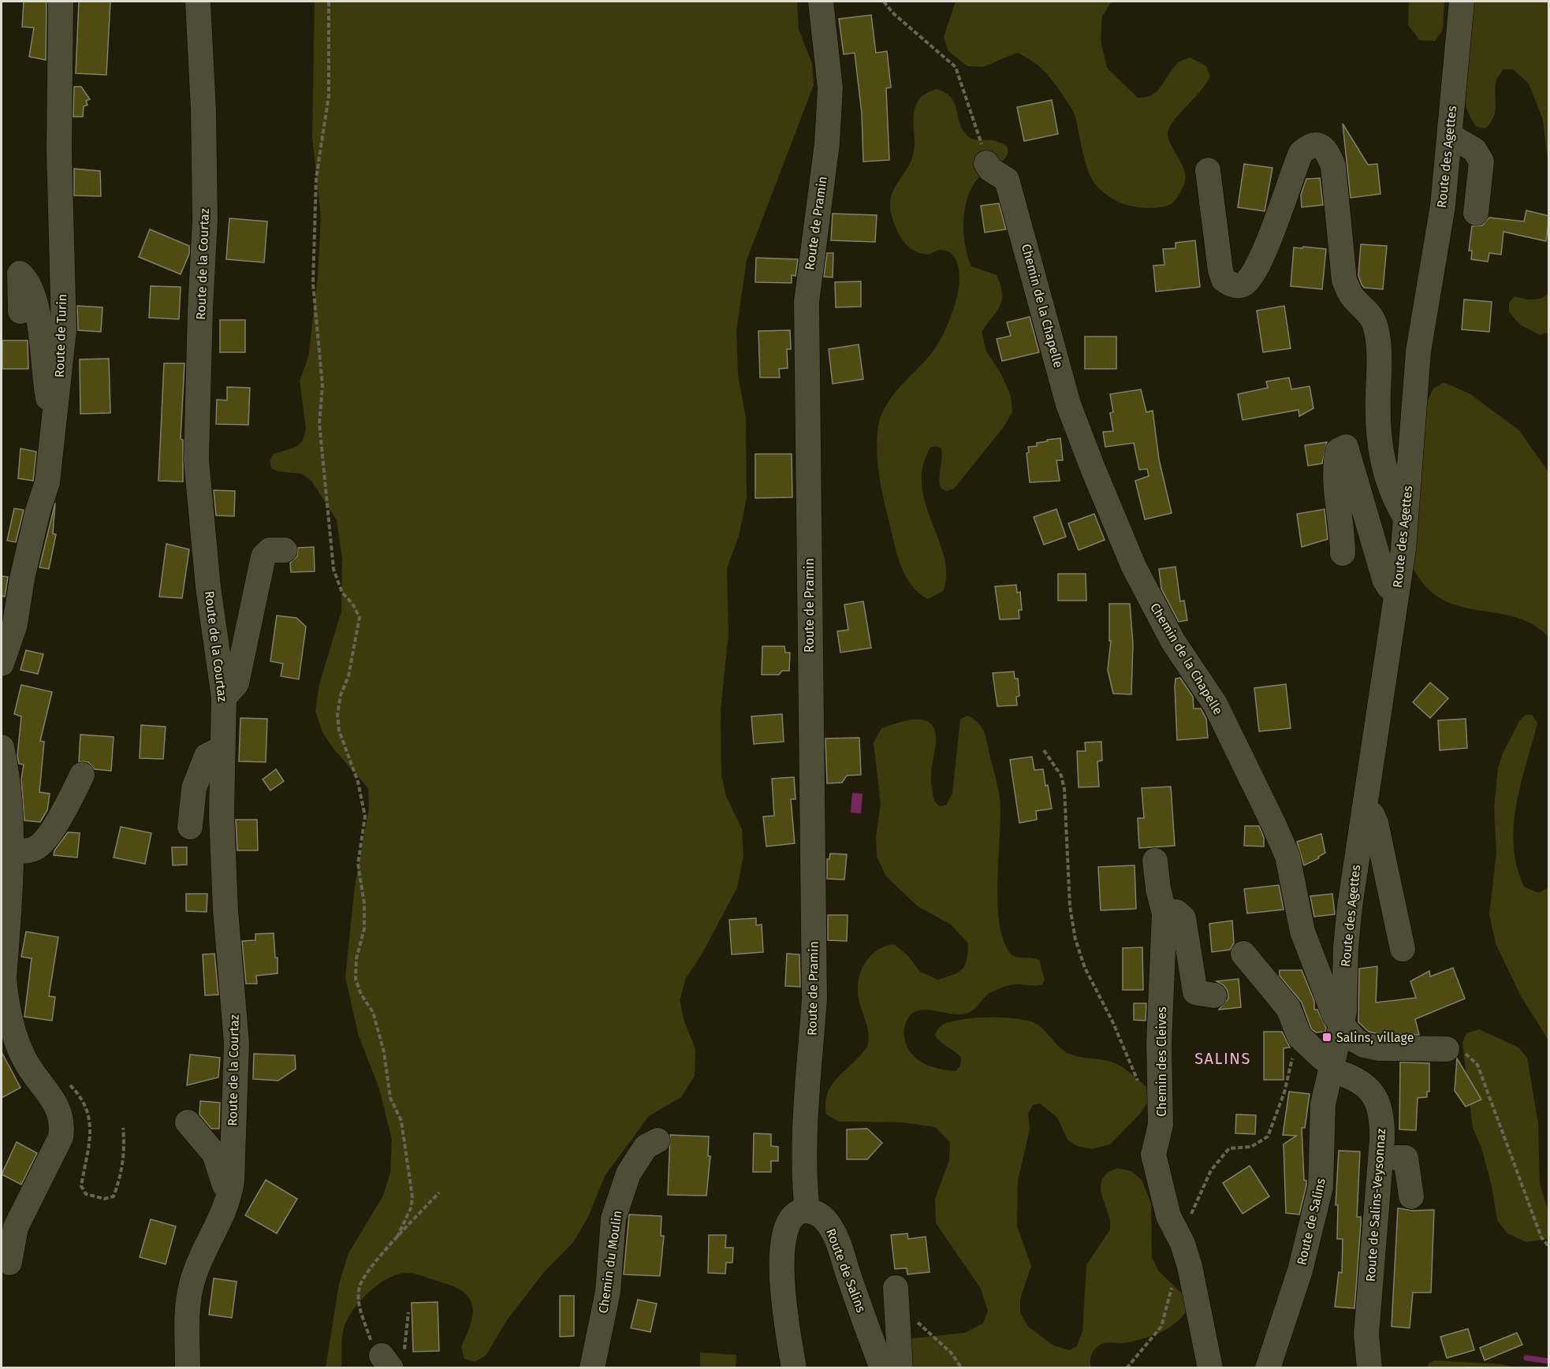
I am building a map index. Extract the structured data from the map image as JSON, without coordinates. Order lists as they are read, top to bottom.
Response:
{
  "streets": {
    "street": [
      "Route des Agettes",
      "Route de Pramin",
      "Route de la Courtaz",
      "Chemin de la Chapelle",
      "Route de Turin",
      "Chemin des Cleives",
      "Route de Salins-Veysonnaz",
      "Route de Salins",
      "Chemin du Moulin"
    ]
  },
  "crossings": [
    ["Route des Agettes", "Chemin de la Chapelle"],
    ["Route des Agettes", "Route de Salins-Veysonnaz"],
    ["Route des Agettes", "Route de Salins"],
    ["Route de Pramin", "Route de Salins"],
    ["Route de Salins-Veysonnaz", "Route de Salins"]
  ],
  "districts": ["SALINS"],
  "places": {
    "transit": ["Salins, village"]
  }
}
